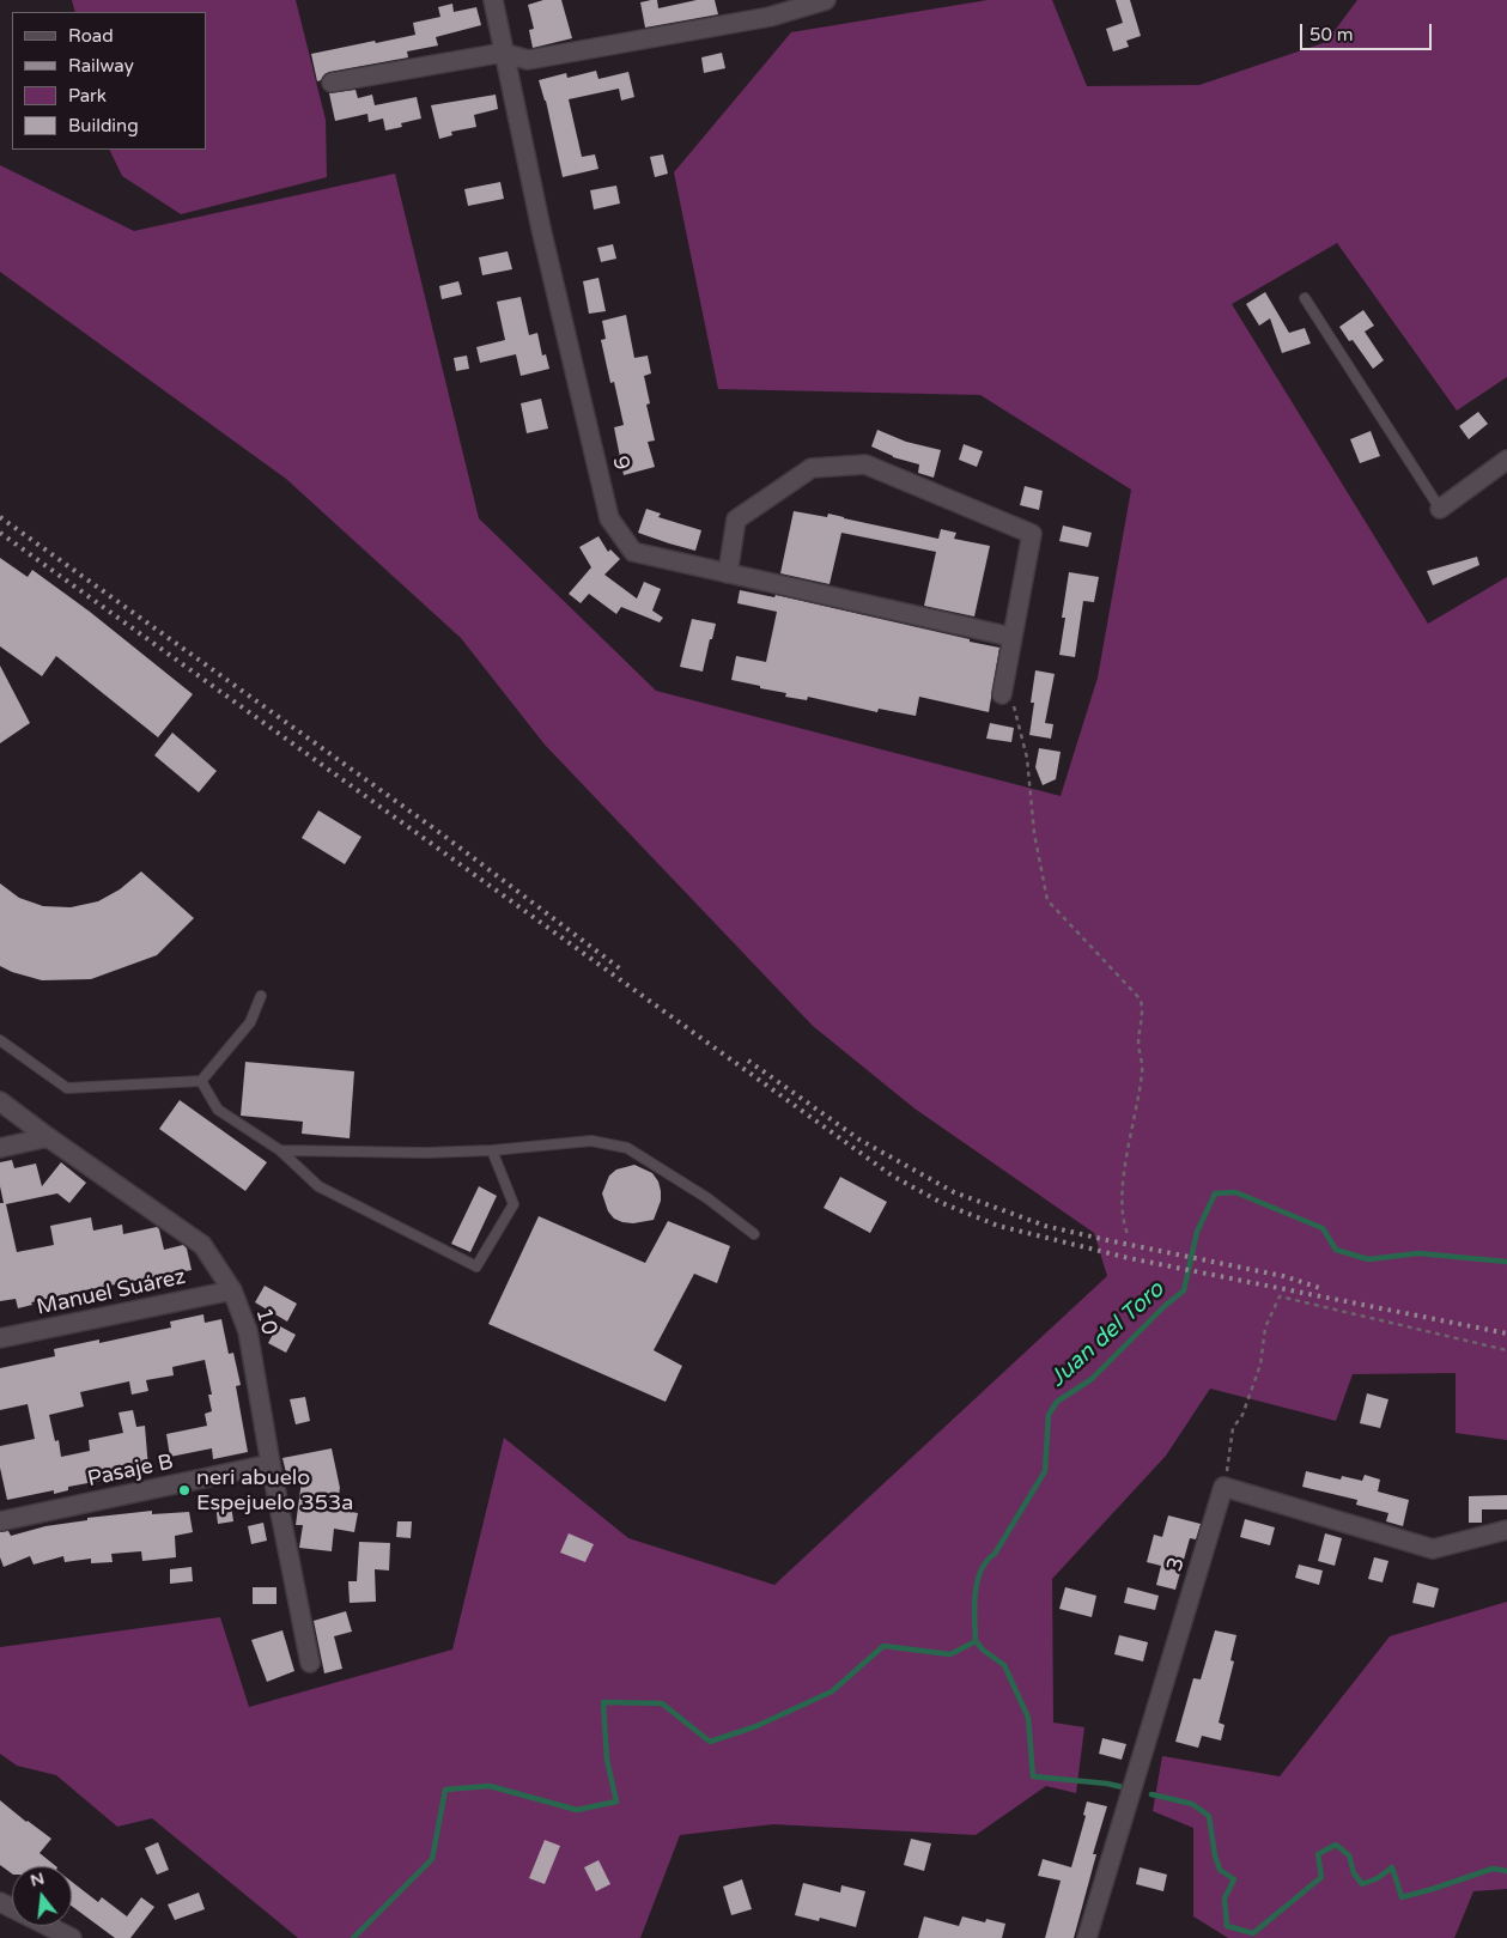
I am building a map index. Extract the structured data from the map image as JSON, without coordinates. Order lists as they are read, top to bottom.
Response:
{
  "streets": {
    "street": [
      "9",
      "Manuel Suárez",
      "10",
      "Pasaje B",
      "3"
    ]
  },
  "crossings": [
    ["Manuel Suárez", "10"],
    ["10", "Pasaje B"]
  ],
  "water": ["Juan del Toro"],
  "places": ["neri abuelo Espejuelo 353a"],
  "legend": [
    "Road",
    "Railway",
    "Park",
    "Building"
  ],
  "scale_bar": "50 m",
  "north": "top"
}
